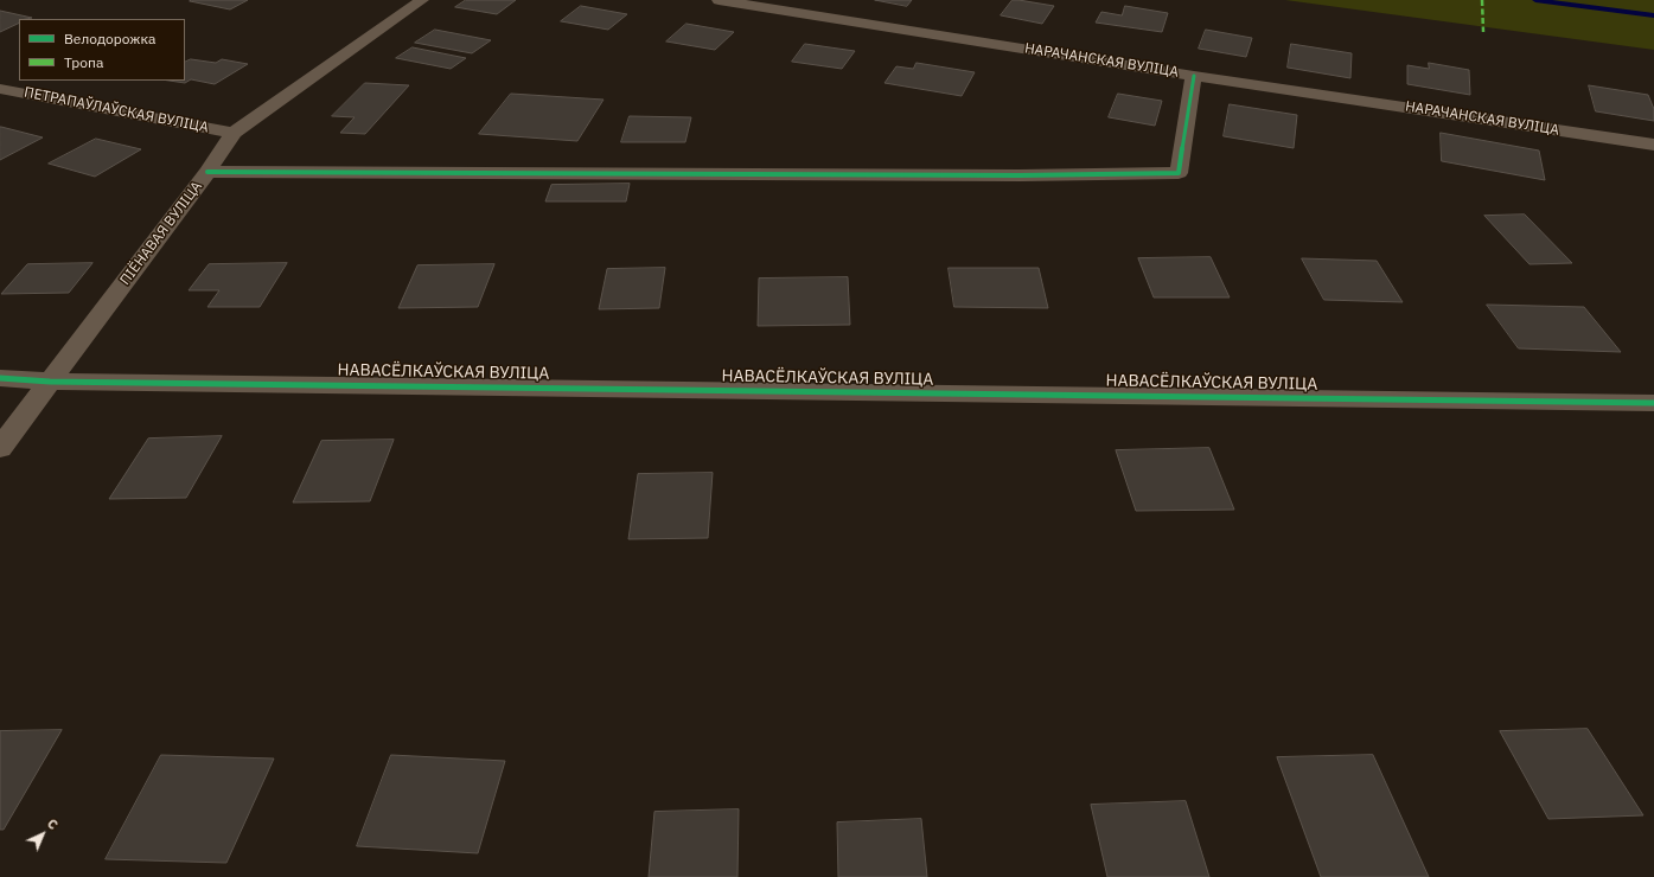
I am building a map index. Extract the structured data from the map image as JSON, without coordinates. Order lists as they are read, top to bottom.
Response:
{
  "streets": {
    "street": [
      "НАРАЧАНСКАЯ ВУЛІЦА",
      "ПЕТРАПАЎЛАЎСКАЯ ВУЛІЦА",
      "ПІЁНАВАЯ ВУЛІЦА",
      "НАВАСЁЛКАЎСКАЯ ВУЛІЦА"
    ]
  },
  "crossings": [
    ["ПЕТРАПАЎЛАЎСКАЯ ВУЛІЦА", "ПІЁНАВАЯ ВУЛІЦА"],
    ["ПІЁНАВАЯ ВУЛІЦА", "НАВАСЁЛКАЎСКАЯ ВУЛІЦА"]
  ],
  "legend": ["Велодорожка", "Тропа"],
  "north": "top right"
}
